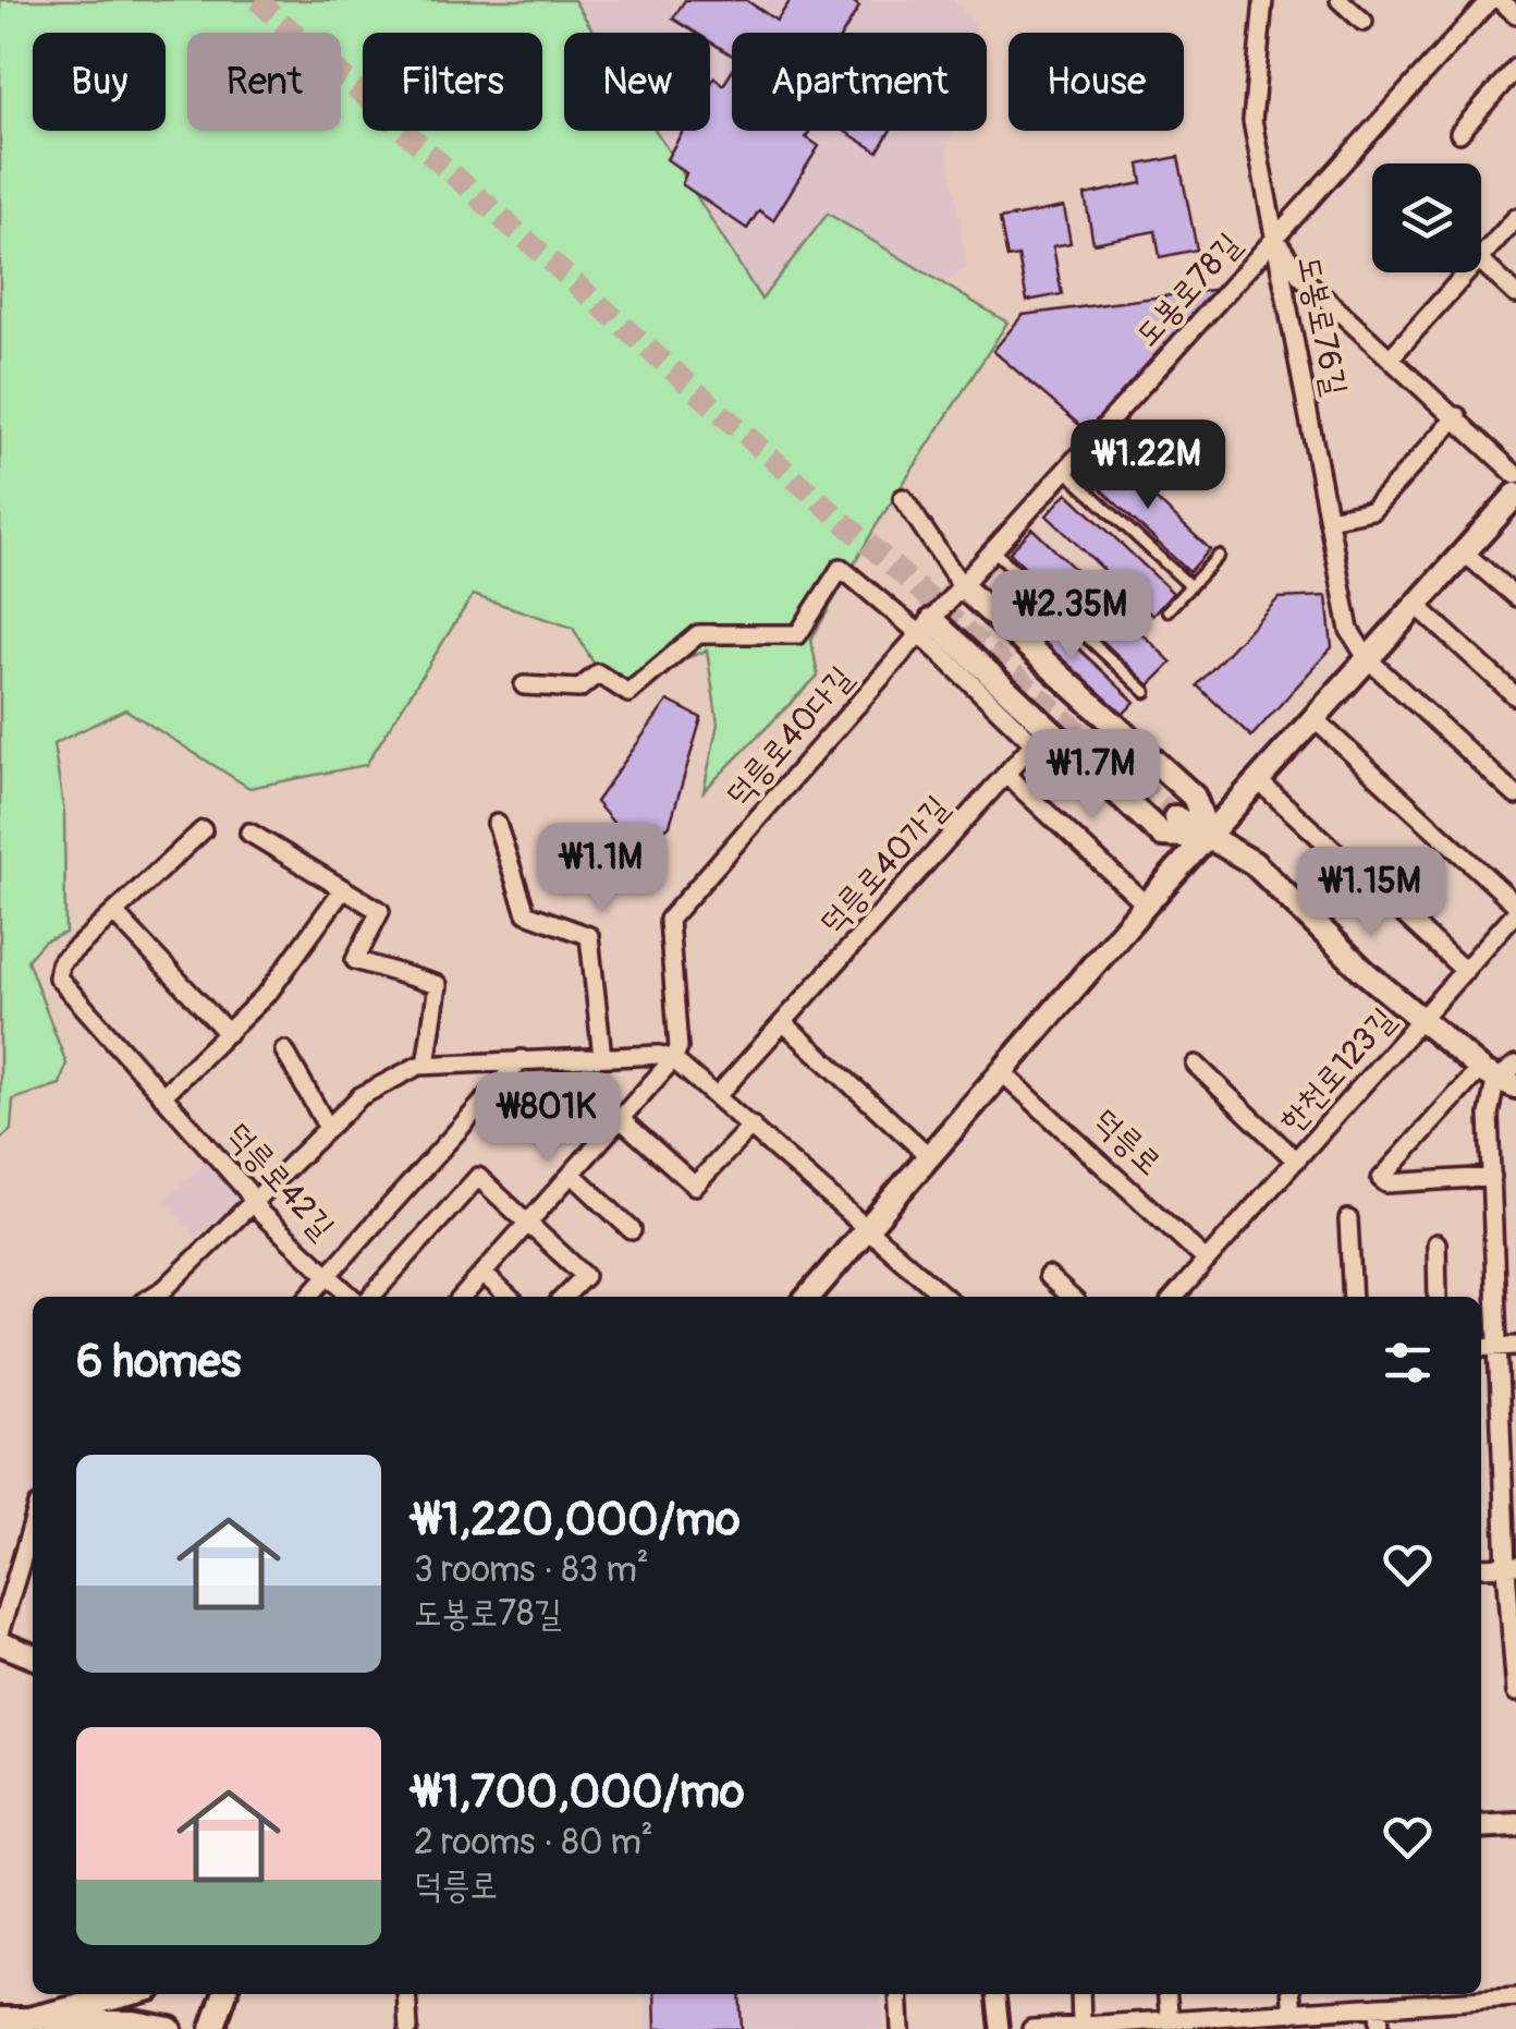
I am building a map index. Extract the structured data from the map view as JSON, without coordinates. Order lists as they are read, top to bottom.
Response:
{
  "streets": {
    "street": [
      "도봉로78길",
      "도봉로76길",
      "덕릉로40다길",
      "덕릉로40가길",
      "한천로123길",
      "덕릉로",
      "덕릉로42길"
    ]
  },
  "crossings": [
    ["도봉로78길", "도봉로76길"],
    ["도봉로78길", "덕릉로40다길"],
    ["도봉로78길", "덕릉로40가길"],
    ["덕릉로40다길", "덕릉로40가길"],
    ["한천로123길", "덕릉로"]
  ],
  "page": {
    "chip": [
      "Buy",
      "Rent",
      "Filters",
      "New",
      "Apartment",
      "House"
    ],
    "price": [
      "₩1.22M",
      "₩2.35M",
      "₩1.7M",
      "₩1.1M",
      "₩1.15M",
      "₩801K"
    ],
    "heading": "6 homes",
    "list": [
      {
        "name": "₩1,220,000/mo",
        "note": "3 rooms · 83 m² · 도봉로78길"
      },
      {
        "name": "₩1,700,000/mo",
        "note": "2 rooms · 80 m² · 덕릉로"
      }
    ]
  }
}
